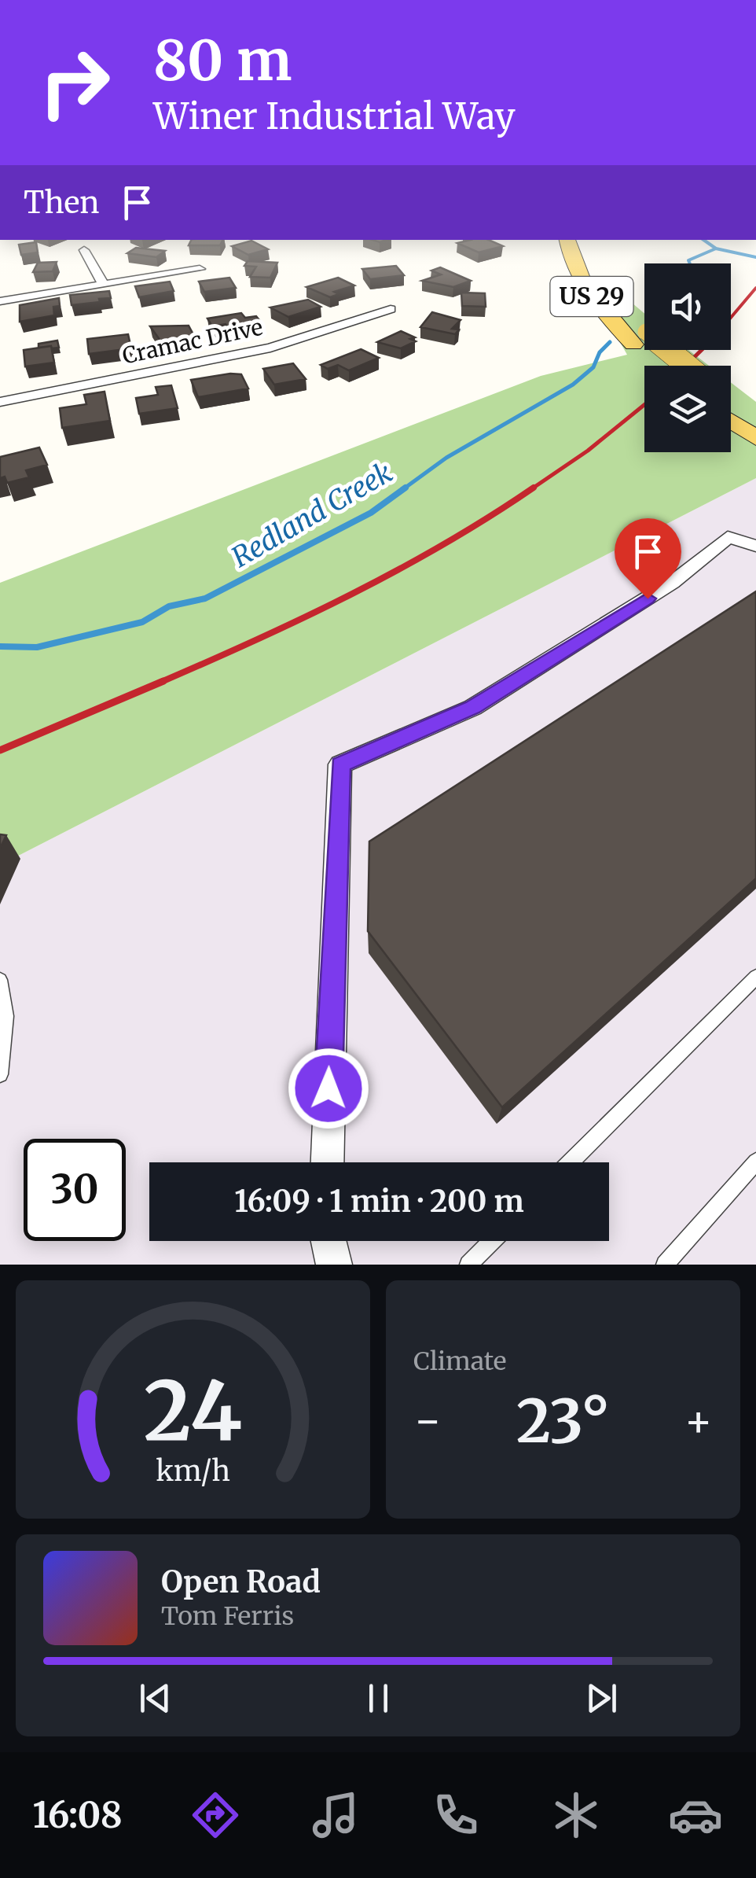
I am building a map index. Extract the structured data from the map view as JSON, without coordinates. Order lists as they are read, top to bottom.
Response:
{
  "streets": {
    "main road": ["US 29"],
    "street": ["Cramac Drive"]
  },
  "water": ["Redland Creek"],
  "page": {
    "turn": ["80 m", "Winer Industrial Way"],
    "then": "Then",
    "limit": "30",
    "trip": "16:09 · 1 min · 200 m",
    "tile": "Climate",
    "heat": ["−", "23°", "+"],
    "song": ["Open Road", "Tom Ferris"],
    "tabs": "16:08",
    "gauge": ["24", "km/h"]
  }
}
